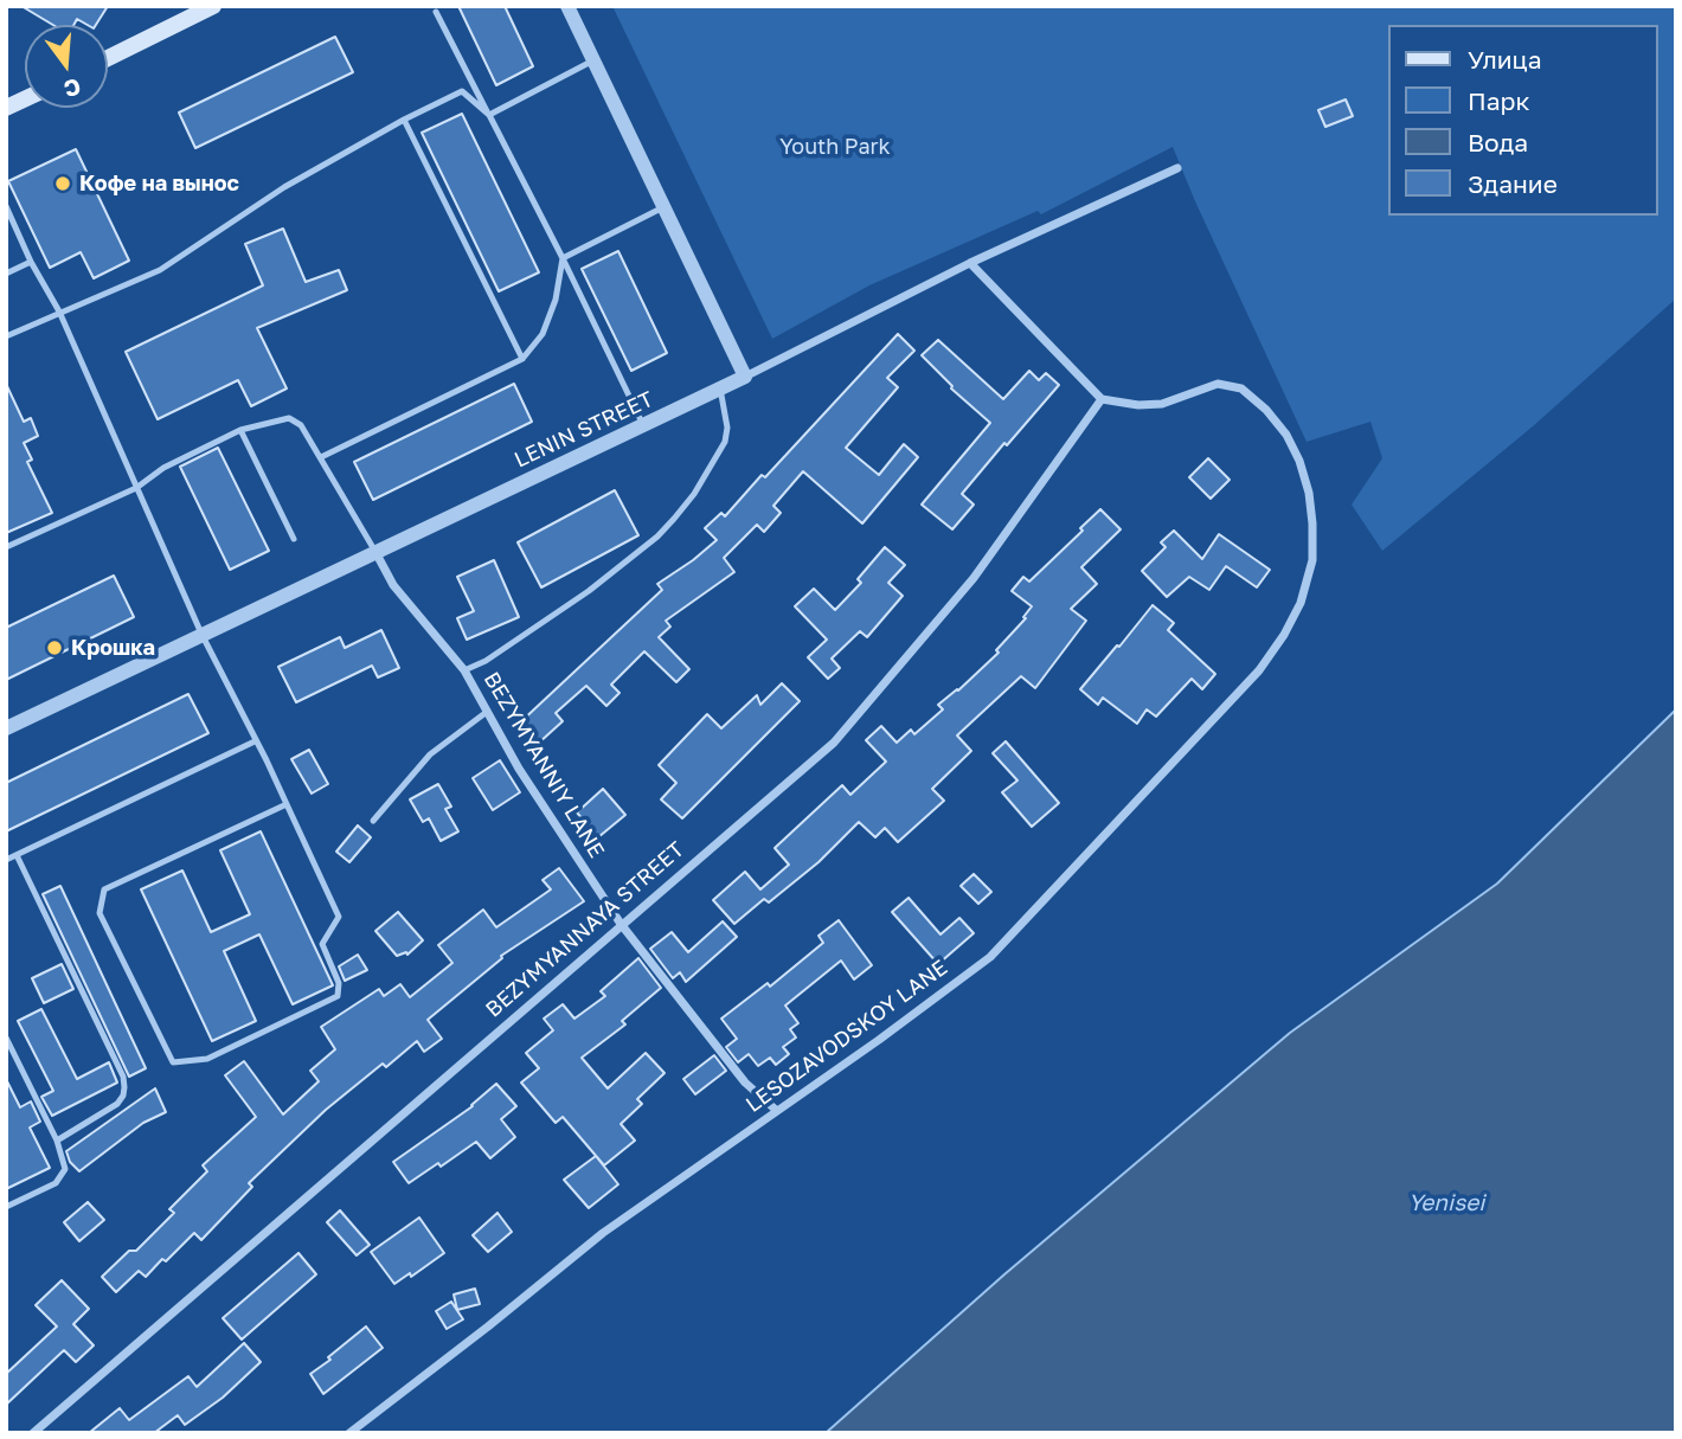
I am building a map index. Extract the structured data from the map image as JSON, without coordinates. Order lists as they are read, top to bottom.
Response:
{
  "streets": {
    "street": [
      "LENIN STREET",
      "BEZYMYANNIY LANE",
      "BEZYMYANNAYA STREET",
      "LESOZAVODSKOY LANE"
    ]
  },
  "crossings": [
    ["LENIN STREET", "BEZYMYANNIY LANE"],
    ["BEZYMYANNIY LANE", "BEZYMYANNAYA STREET"],
    ["BEZYMYANNIY LANE", "LESOZAVODSKOY LANE"],
    ["BEZYMYANNAYA STREET", "LESOZAVODSKOY LANE"]
  ],
  "water": ["Yenisei"],
  "parks": ["Youth Park"],
  "places": ["Кофе на вынос", "Крошка"],
  "legend": [
    "Улица",
    "Парк",
    "Вода",
    "Здание"
  ],
  "north": "bottom"
}
